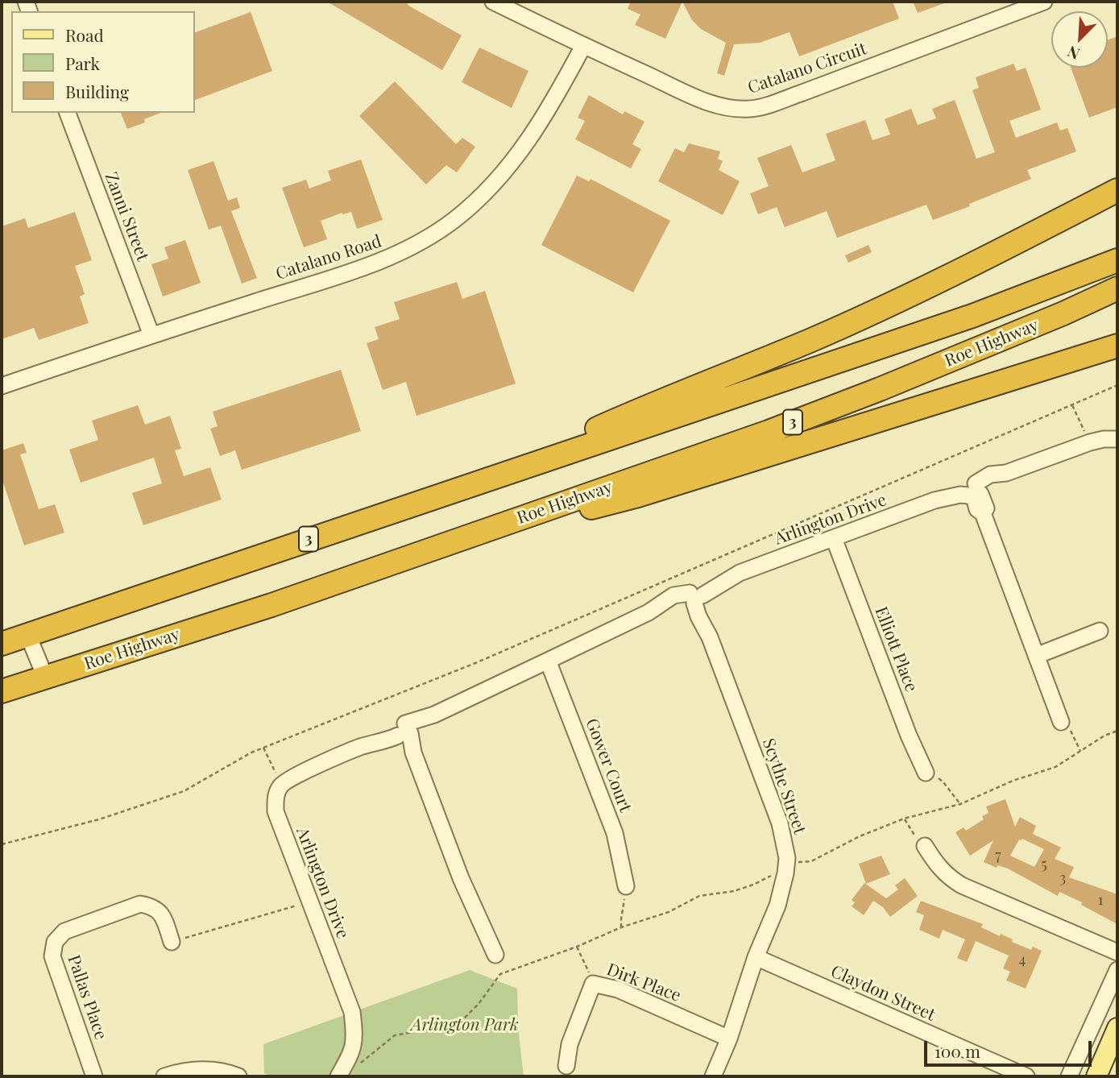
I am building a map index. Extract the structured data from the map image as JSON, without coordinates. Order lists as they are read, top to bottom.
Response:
{
  "streets": {
    "highway": ["Roe Highway", "3"],
    "street": [
      "Catalano Circuit",
      "Zanni Street",
      "Catalano Road",
      "Arlington Drive",
      "Elliott Place",
      "Gower Court",
      "Scythe Street",
      "Dirk Place",
      "Claydon Street",
      "Pallas Place"
    ]
  },
  "crossings": [
    ["Catalano Circuit", "Catalano Road"],
    ["Zanni Street", "Catalano Road"],
    ["Arlington Drive", "Elliott Place"],
    ["Arlington Drive", "Gower Court"],
    ["Arlington Drive", "Scythe Street"],
    ["Scythe Street", "Dirk Place"],
    ["Scythe Street", "Claydon Street"]
  ],
  "parks": ["Arlington Park"],
  "house_numbers": [
    "7",
    "5",
    "3",
    "1",
    "4"
  ],
  "legend": ["Road", "Park", "Building"],
  "scale_bar": "100 m",
  "north": "bottom left"
}
